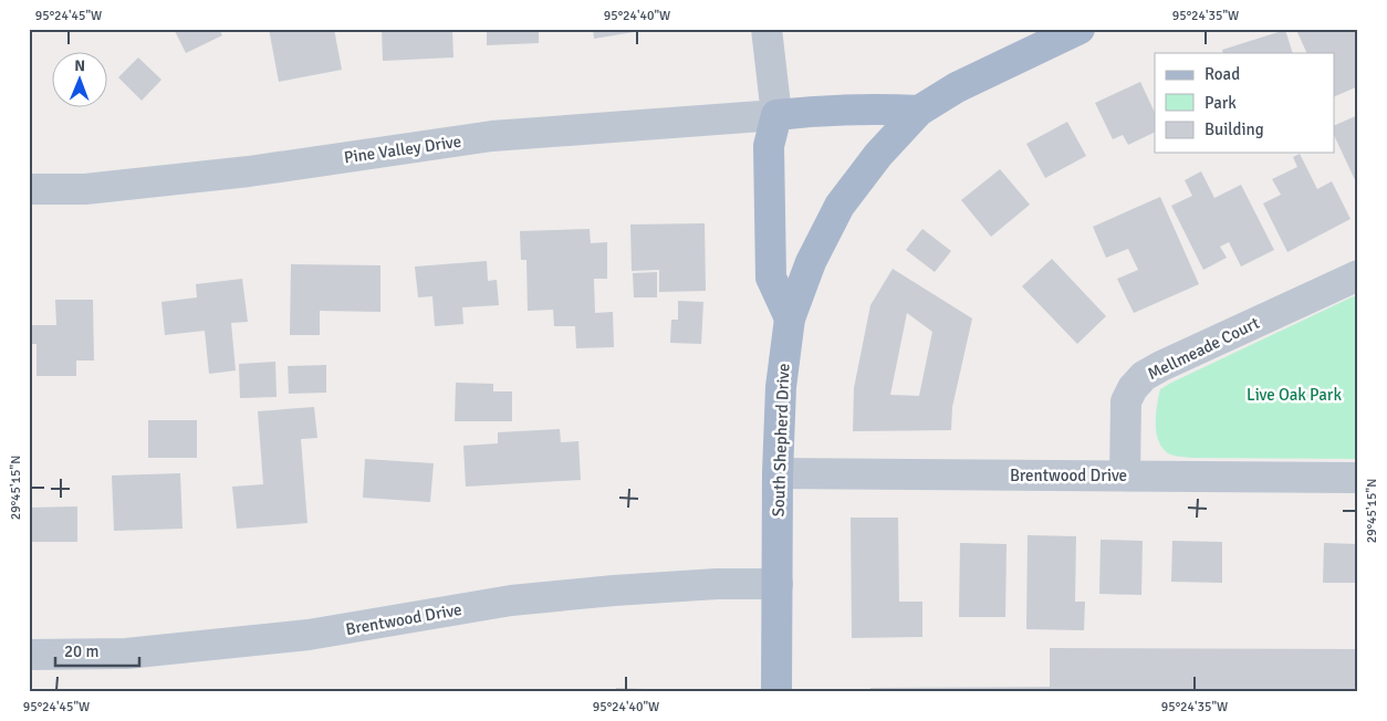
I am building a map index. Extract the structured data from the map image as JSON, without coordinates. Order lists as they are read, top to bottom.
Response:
{
  "streets": {
    "main road": ["South Shepherd Drive"],
    "street": ["Pine Valley Drive", "Mellmeade Court", "Brentwood Drive"]
  },
  "crossings": [
    ["Mellmeade Court", "Brentwood Drive"],
    ["South Shepherd Drive", "Brentwood Drive"]
  ],
  "parks": ["Live Oak Park"],
  "legend": ["Road", "Park", "Building"],
  "scale_bar": "20 m",
  "north": "top",
  "coordinates": [
    "95°24'45\"W",
    "95°24'40\"W",
    "95°24'35\"W",
    "29°45'15\"N"
  ]
}
